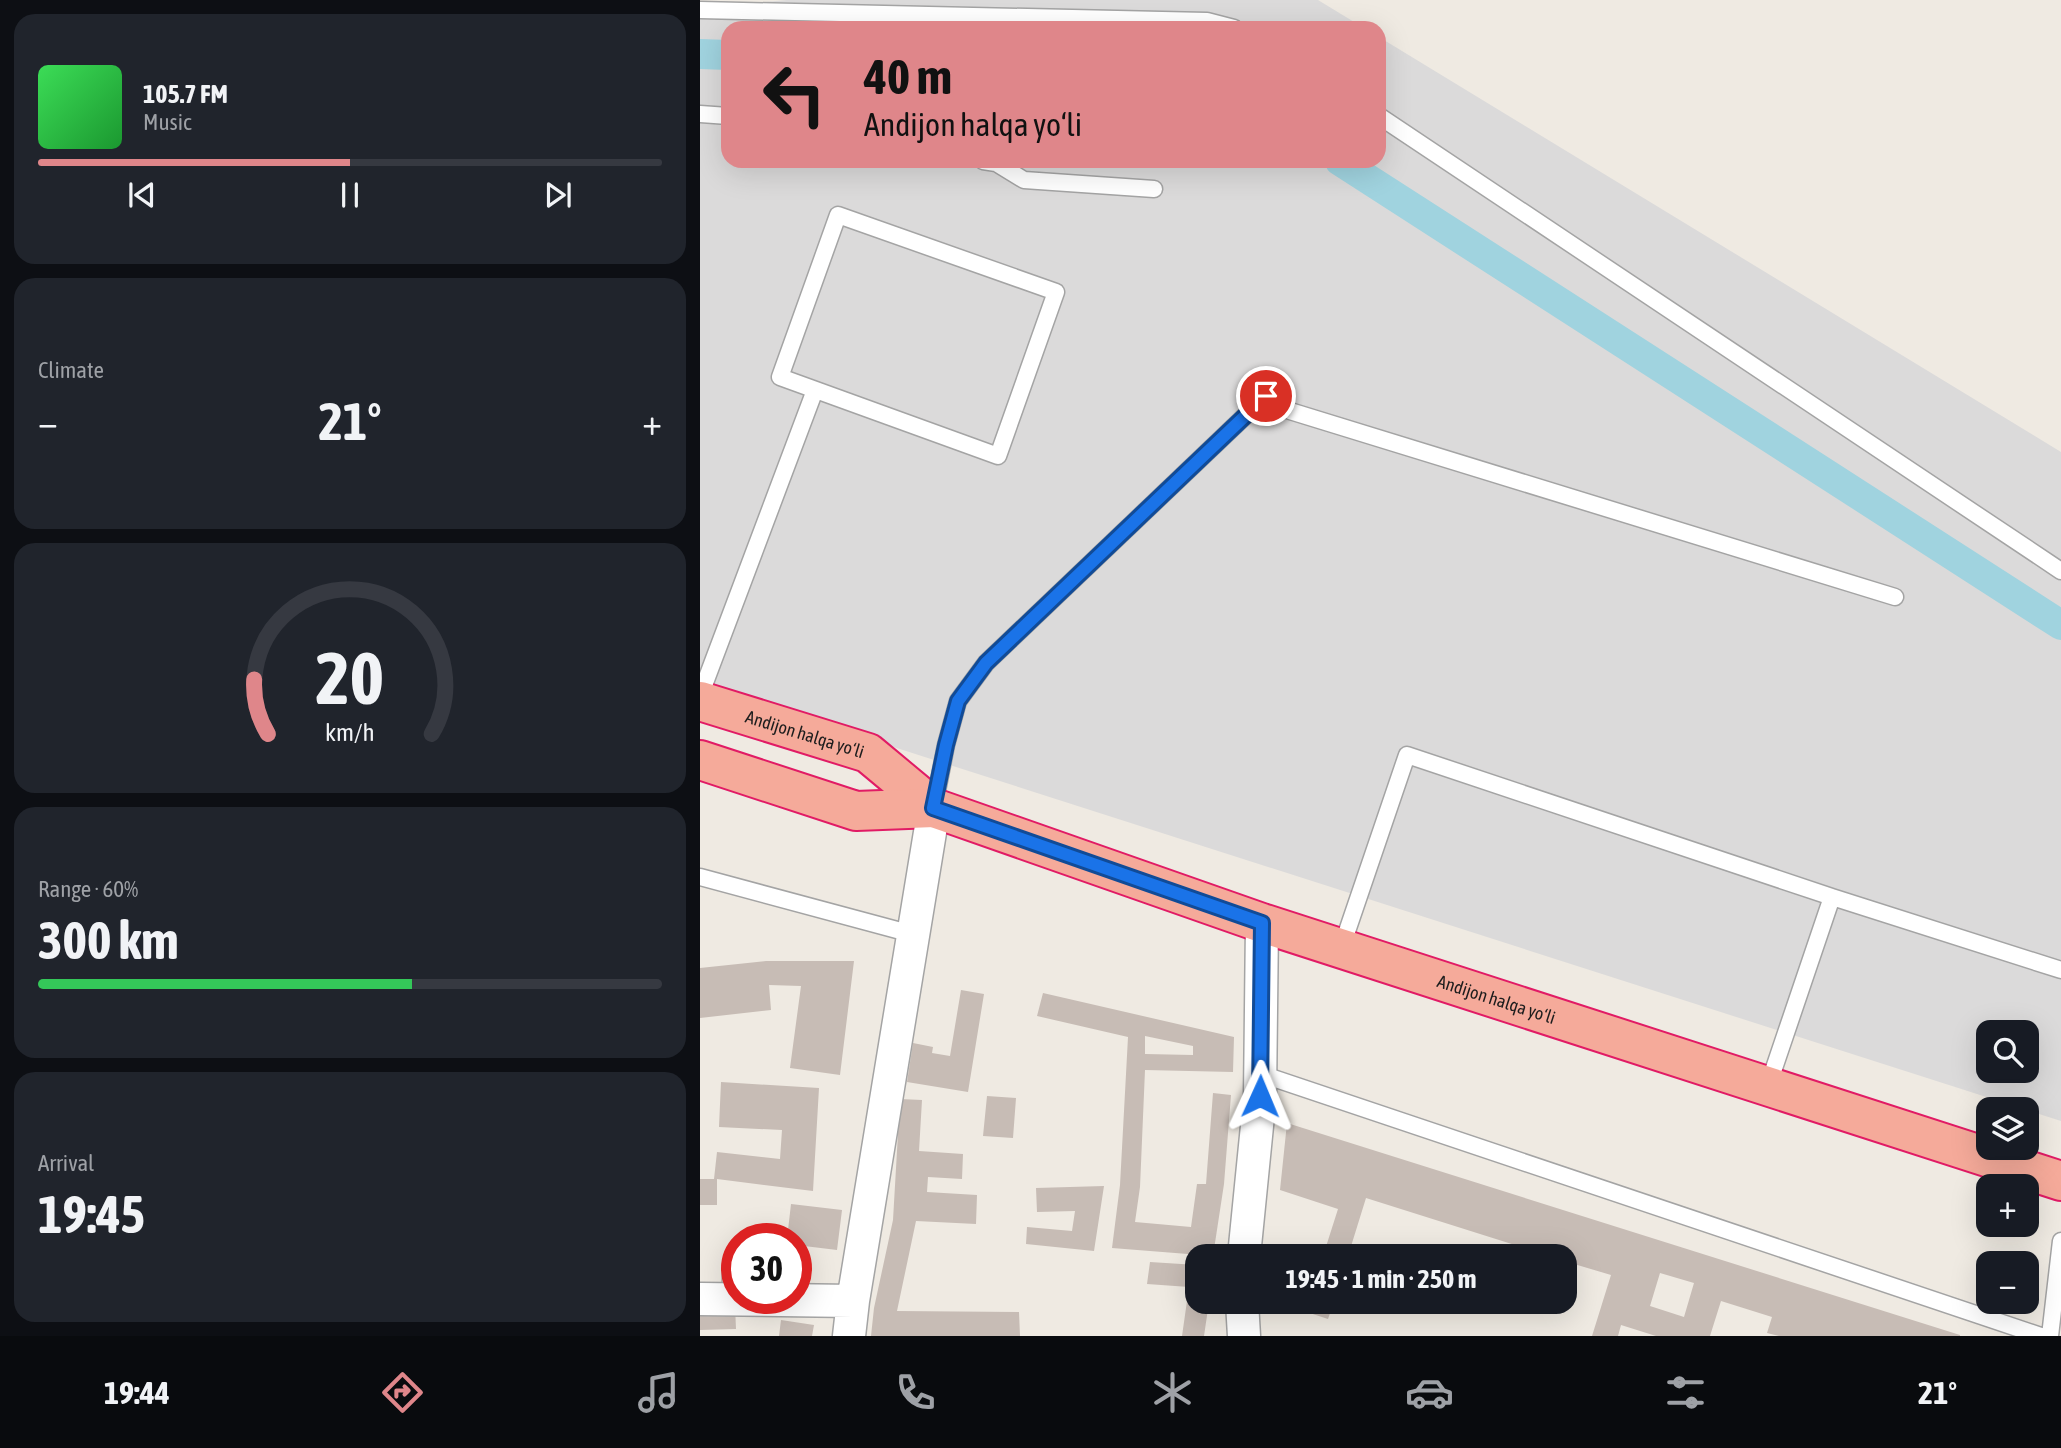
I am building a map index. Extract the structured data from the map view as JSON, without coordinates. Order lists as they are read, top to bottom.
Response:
{
  "streets": {
    "highway": ["Andijon halqa yo‘li"]
  },
  "page": {
    "turn": ["40 m", "Andijon halqa yo‘li"],
    "song": ["105.7 FM", "Music"],
    "tile": [
      "Climate",
      ["Range · 60%", "300 km"],
      ["Arrival", "19:45"]
    ],
    "heat": ["−", "21°", "+"],
    "map_buttons": ["+", "−"],
    "limit": "30",
    "trip": "19:45 · 1 min · 250 m",
    "tabs": ["19:44", "21°"],
    "gauge": ["20", "km/h"]
  }
}
